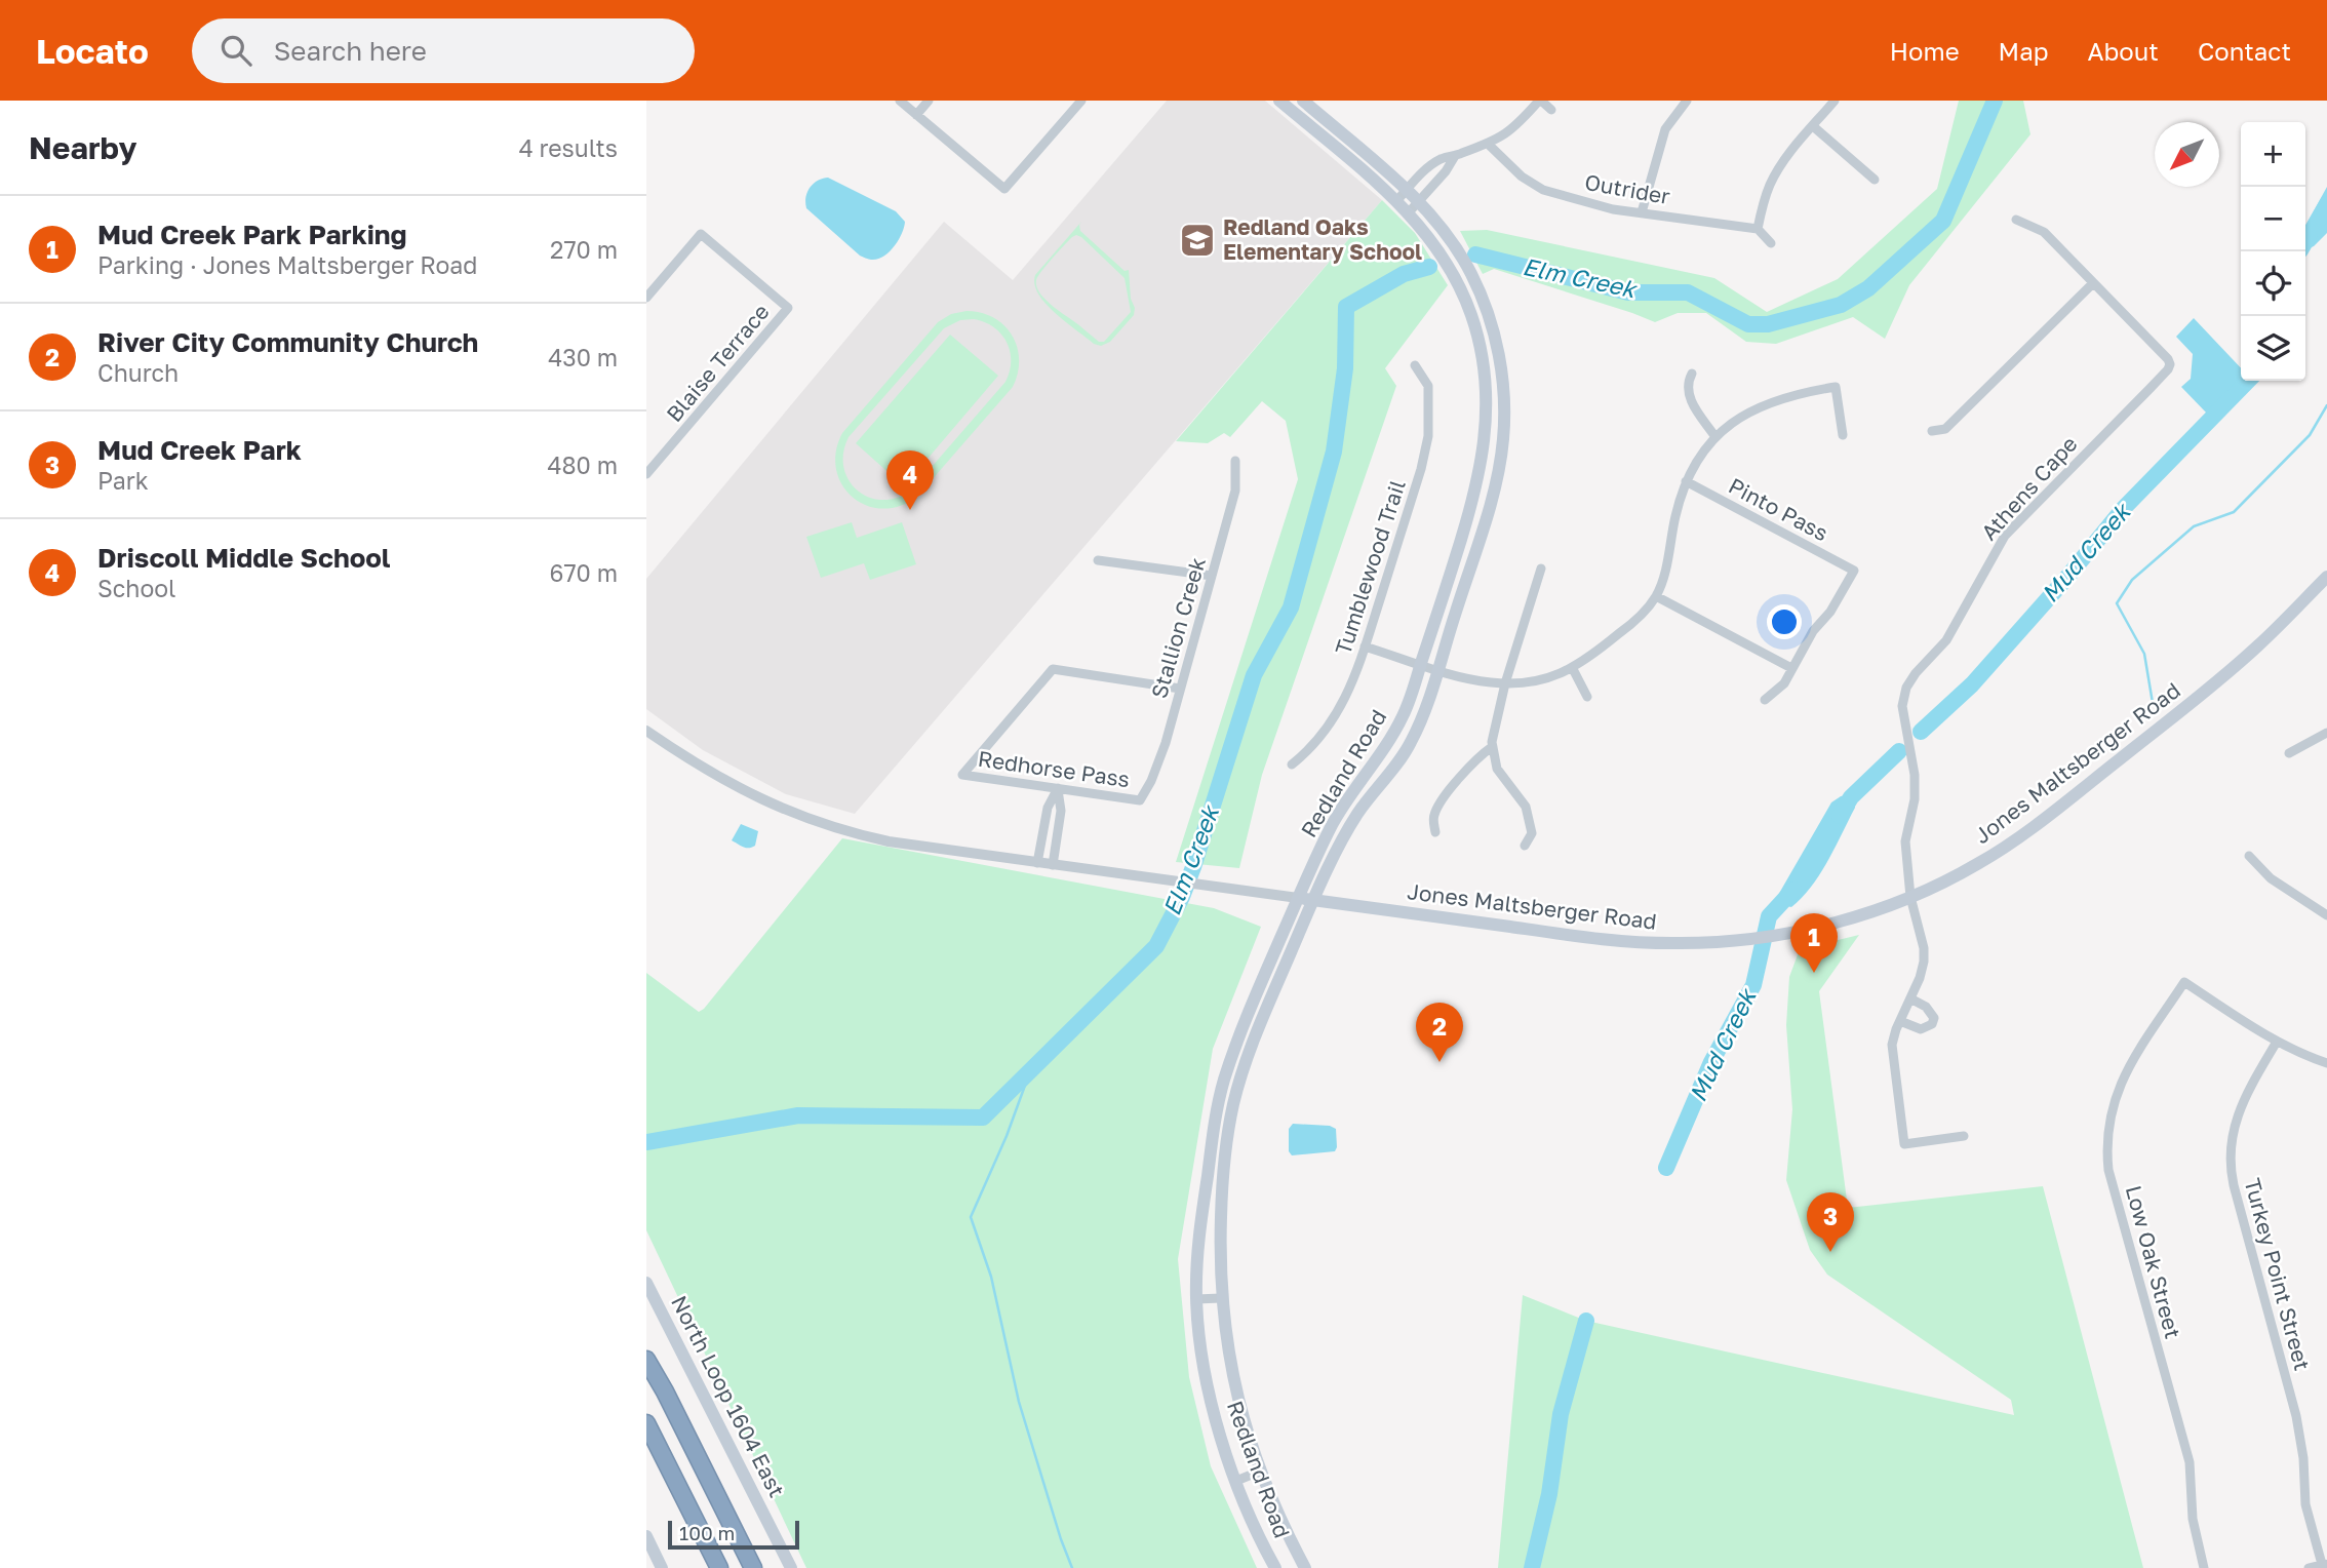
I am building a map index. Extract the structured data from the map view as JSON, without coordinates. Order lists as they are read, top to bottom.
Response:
{
  "streets": {
    "main road": ["Jones Maltsberger Road", "Redland Road", "North Loop 1604 East"],
    "street": [
      "Outrider",
      "Blaise Terrace",
      "Athens Cape",
      "Pinto Pass",
      "Tumblewood Trail",
      "Stallion Creek",
      "Redhorse Pass",
      "Low Oak Street",
      "Turkey Point Street"
    ]
  },
  "crossings": [
    ["Athens Cape", "Jones Maltsberger Road"],
    ["Stallion Creek", "Redhorse Pass"],
    ["Jones Maltsberger Road", "Redland Road"],
    ["Low Oak Street", "Turkey Point Street"]
  ],
  "water": ["Elm Creek", "Mud Creek"],
  "places": {
    "school or university": ["Redland Oaks Elementary School"]
  },
  "scale_bar": "100 m",
  "north": "bottom left",
  "page": {
    "header": "Locato",
    "search": "Search here",
    "nav": [
      "Home",
      "Map",
      "About",
      "Contact"
    ],
    "heading": ["Nearby", "4 results"],
    "map_buttons": ["+", "−"],
    "list": [
      {
        "mark": "1",
        "name": "Mud Creek Park Parking",
        "note": "Parking · Jones Maltsberger Road",
        "value": "270 m"
      },
      {
        "mark": "2",
        "name": "River City Community Church",
        "note": "Church",
        "value": "430 m"
      },
      {
        "mark": "3",
        "name": "Mud Creek Park",
        "note": "Park",
        "value": "480 m"
      },
      {
        "mark": "4",
        "name": "Driscoll Middle School",
        "note": "School",
        "value": "670 m"
      }
    ],
    "pins": [
      "4",
      "1",
      "2",
      "3"
    ],
    "scale": "100 m"
  }
}
